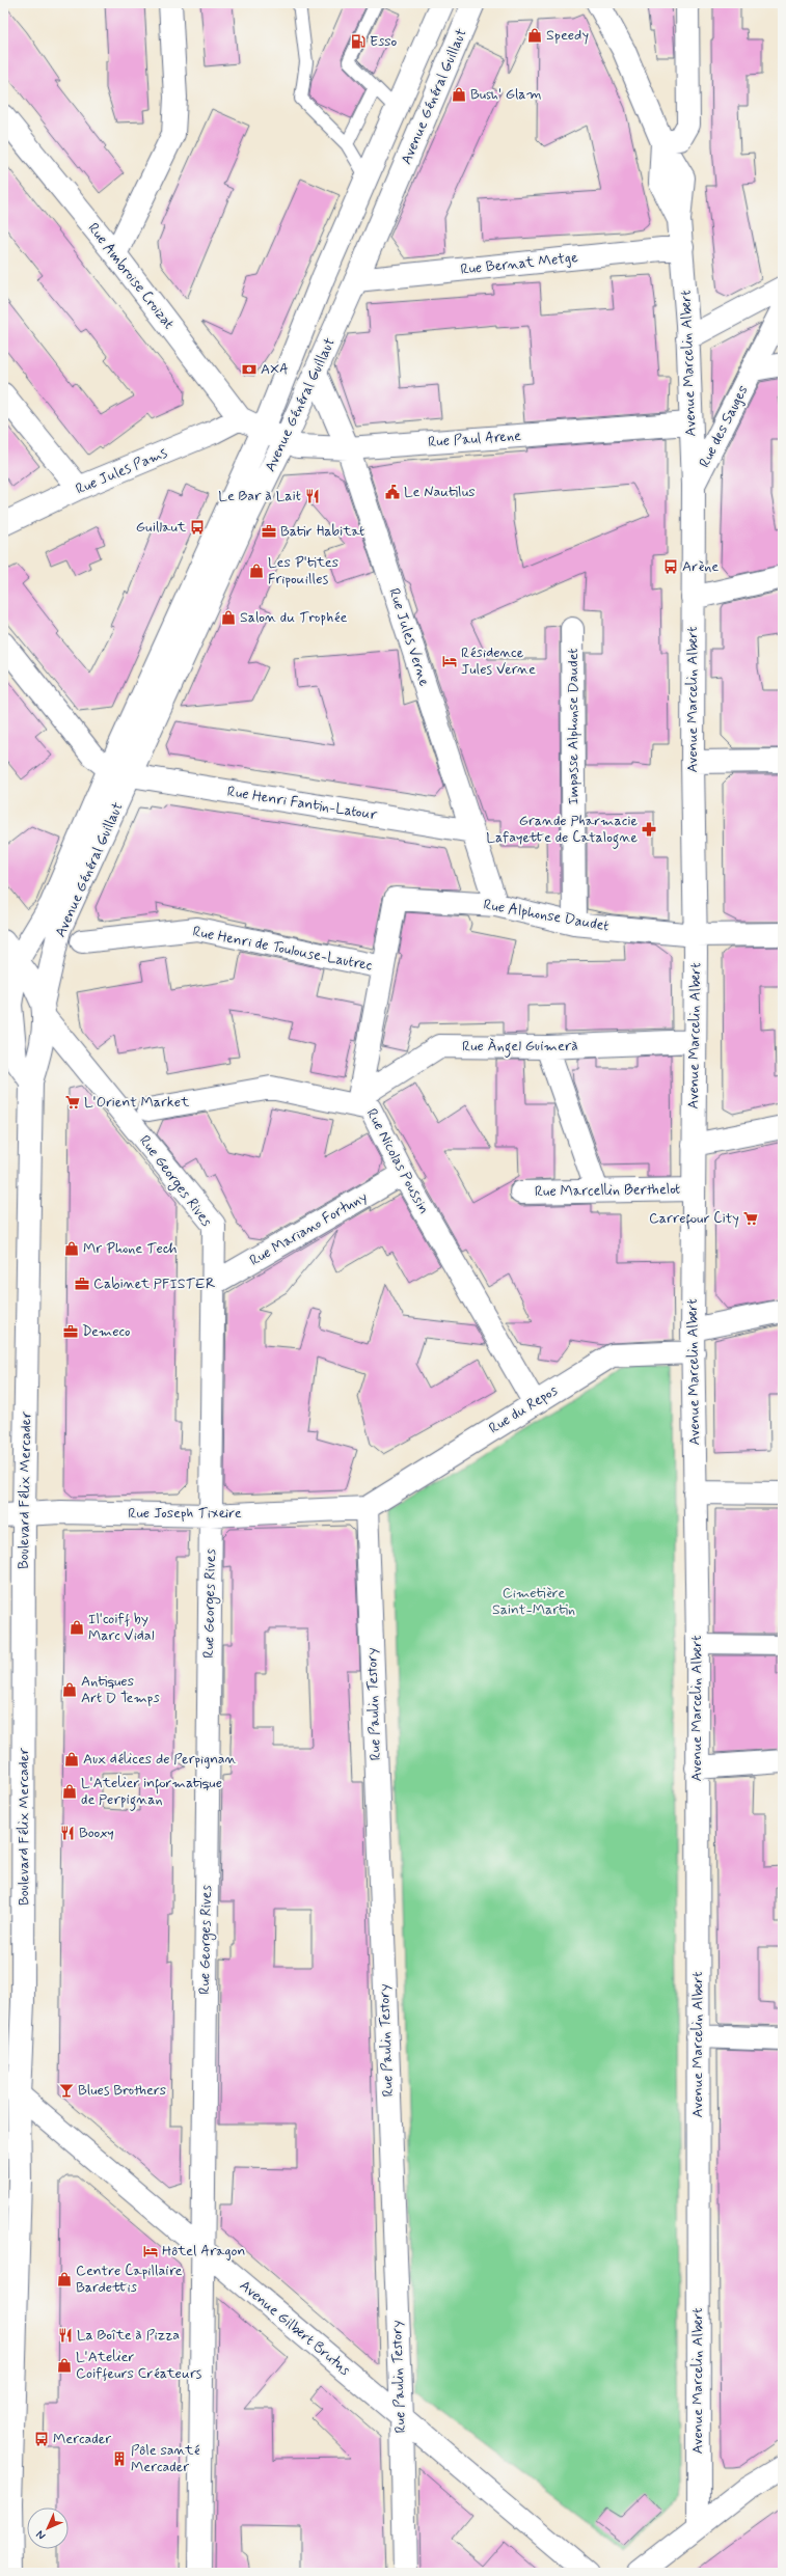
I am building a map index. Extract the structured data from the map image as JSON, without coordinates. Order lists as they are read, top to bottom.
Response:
{
  "streets": {
    "street": [
      "Avenue Général Guillaut",
      "Rue Bernat Metge",
      "Rue Ambroise Croizat",
      "Avenue Marcelin Albert",
      "Rue des Sauges",
      "Rue Paul Arene",
      "Rue Jules Pams",
      "Rue Jules Verne",
      "Impasse Alphonse Daudet",
      "Rue Henri Fantin-Latour",
      "Rue Alphonse Daudet",
      "Rue Henri de Toulouse-Lautrec",
      "Rue Àngel Guimerà",
      "Rue Nicolas Poussin",
      "Rue Georges Rives",
      "Rue Marcellin Berthelot",
      "Rue Mariano Fortuny",
      "Rue du Repos",
      "Boulevard Félix Mercader",
      "Rue Joseph Tixeire",
      "Rue Paulin Testory",
      "Avenue Gilbert Brutus"
    ]
  },
  "crossings": [
    ["Avenue Général Guillaut", "Rue Bernat Metge"],
    ["Avenue Général Guillaut", "Rue Ambroise Croizat"],
    ["Avenue Général Guillaut", "Rue Paul Arene"],
    ["Avenue Général Guillaut", "Rue Jules Verne"],
    ["Avenue Général Guillaut", "Rue Henri Fantin-Latour"],
    ["Avenue Général Guillaut", "Rue Georges Rives"],
    ["Avenue Général Guillaut", "Boulevard Félix Mercader"],
    ["Rue Bernat Metge", "Avenue Marcelin Albert"],
    ["Rue Ambroise Croizat", "Rue Paul Arene"],
    ["Rue Ambroise Croizat", "Rue Jules Pams"],
    ["Avenue Marcelin Albert", "Rue des Sauges"],
    ["Avenue Marcelin Albert", "Rue Paul Arene"],
    ["Avenue Marcelin Albert", "Rue Alphonse Daudet"],
    ["Avenue Marcelin Albert", "Rue Àngel Guimerà"],
    ["Avenue Marcelin Albert", "Rue Marcellin Berthelot"],
    ["Avenue Marcelin Albert", "Rue du Repos"],
    ["Rue Paul Arene", "Rue Jules Verne"],
    ["Rue Jules Verne", "Rue Henri Fantin-Latour"],
    ["Rue Jules Verne", "Rue Alphonse Daudet"],
    ["Impasse Alphonse Daudet", "Rue Alphonse Daudet"],
    ["Rue Alphonse Daudet", "Rue Nicolas Poussin"],
    ["Rue Henri de Toulouse-Lautrec", "Rue Nicolas Poussin"],
    ["Rue Àngel Guimerà", "Rue Nicolas Poussin"],
    ["Rue Nicolas Poussin", "Rue Mariano Fortuny"],
    ["Rue Nicolas Poussin", "Rue du Repos"],
    ["Rue Georges Rives", "Rue Mariano Fortuny"],
    ["Rue Georges Rives", "Rue Joseph Tixeire"],
    ["Rue Georges Rives", "Avenue Gilbert Brutus"],
    ["Rue du Repos", "Rue Joseph Tixeire"],
    ["Rue du Repos", "Rue Paulin Testory"],
    ["Boulevard Félix Mercader", "Rue Joseph Tixeire"],
    ["Boulevard Félix Mercader", "Avenue Gilbert Brutus"],
    ["Rue Joseph Tixeire", "Rue Paulin Testory"],
    ["Rue Paulin Testory", "Avenue Gilbert Brutus"]
  ],
  "parks": ["Cimetière Saint-Martin"],
  "places": {
    "shop": [
      "Speedy",
      "Bush' Glam",
      "Les P'tites Fripouilles",
      "Salon du Trophée",
      "Mr Phone Tech",
      "Il'coiff by Marc Vidal",
      "Antiques Art D Temps",
      "Aux délices de Perpignan",
      "L'Atelier informatique de Perpignan",
      "Centre Capillaire Bardettis",
      "L'Atelier Coiffeurs Créateurs"
    ],
    "fuel station": ["Esso"],
    "bank": ["AXA"],
    "public building": ["Le Nautilus"],
    "restaurant": ["Le Bar à Lait", "Booxy", "La Boîte à Pizza"],
    "bus stop": ["Guillaut", "Arène", "Mercader"],
    "office": ["Batir Habitat", "Cabinet PFISTER", "Demeco"],
    "hotel": ["Résidence Jules Verne", "Hôtel Aragon"],
    "pharmacy": ["Grande Pharmacie Lafayette de Catalogne"],
    "supermarket": ["L'Orient Market", "Carrefour City"],
    "bar": ["Blues Brothers"],
    "building": ["Pôle santé Mercader"]
  },
  "north": "bottom left"
}
